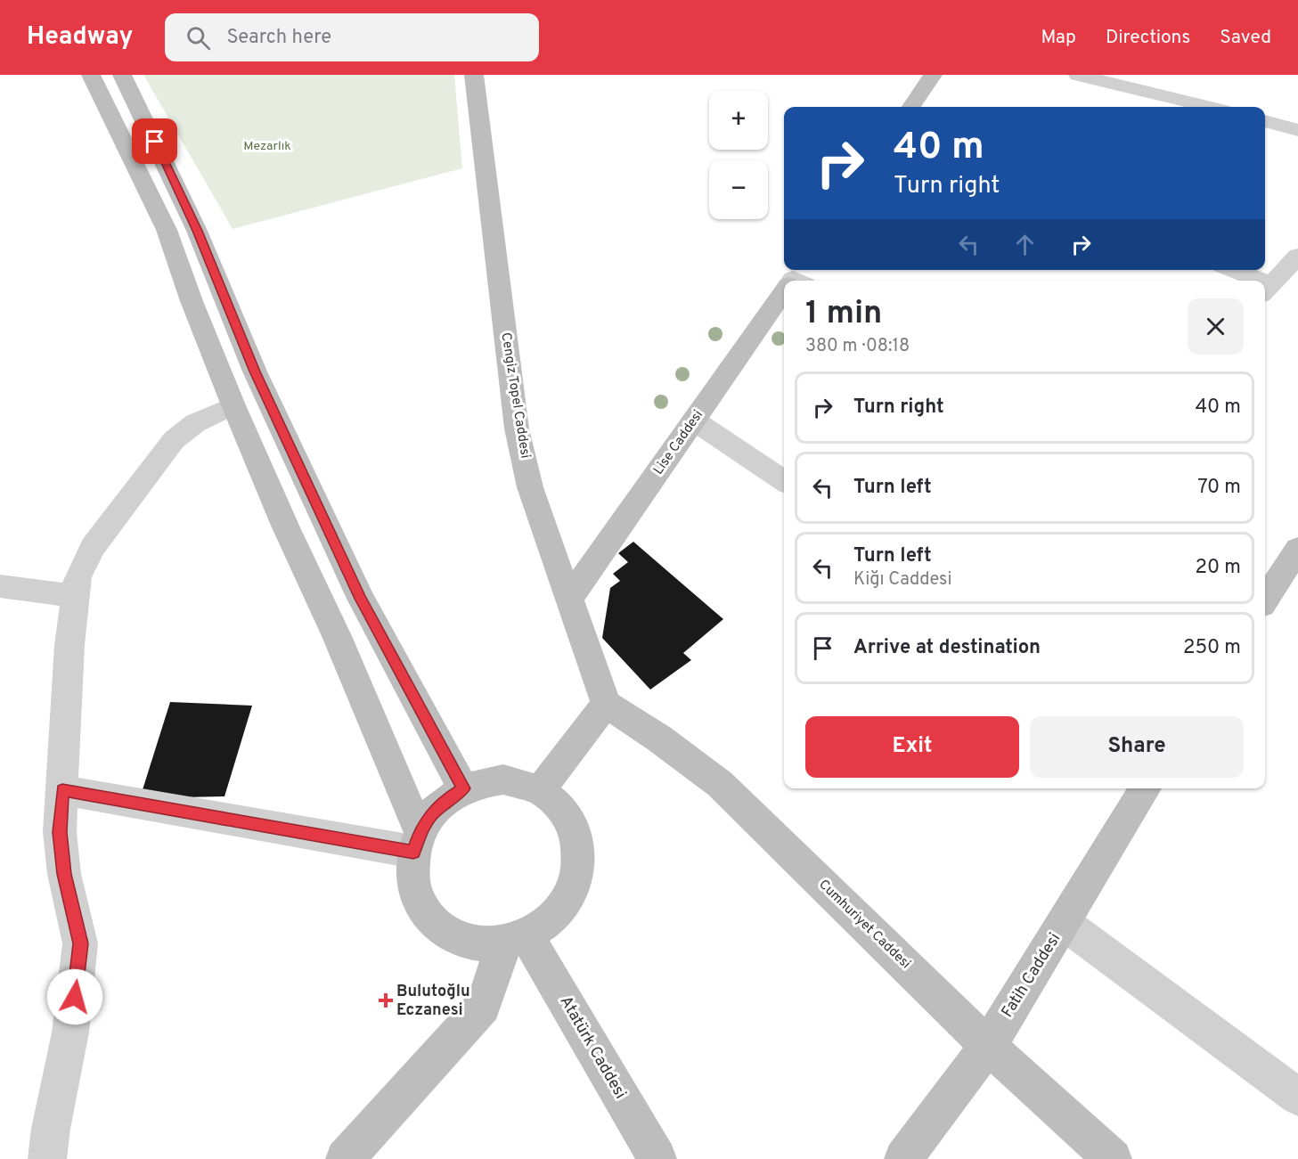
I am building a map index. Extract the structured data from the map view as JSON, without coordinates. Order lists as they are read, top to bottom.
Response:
{
  "streets": {
    "main road": [
      "Cengiz Topel Caddesi",
      "Lise Caddesi",
      "Cumhuriyet Caddesi",
      "Fatih Caddesi",
      "Atatürk Caddesi"
    ]
  },
  "crossings": [
    ["Cengiz Topel Caddesi", "Lise Caddesi"],
    ["Cengiz Topel Caddesi", "Cumhuriyet Caddesi"],
    ["Cumhuriyet Caddesi", "Fatih Caddesi"]
  ],
  "parks": ["Mezarlık"],
  "places": {
    "health": ["Bulutoğlu Eczanesi"]
  },
  "page": {
    "header": "Headway",
    "search": "Search here",
    "nav": ["Map", "Directions", "Saved"],
    "map_buttons": ["+", "−"],
    "turn": ["40 m", "Turn right"],
    "heading": ["1 min", "380 m · 08:18"],
    "list": [
      {
        "name": "Turn right",
        "value": "40 m"
      },
      {
        "name": "Turn left",
        "value": "70 m"
      },
      {
        "name": "Turn left",
        "note": "Kiğı Caddesi",
        "value": "20 m"
      },
      {
        "name": "Arrive at destination",
        "value": "250 m"
      }
    ],
    "buttons": ["Exit", "Share"]
  }
}
